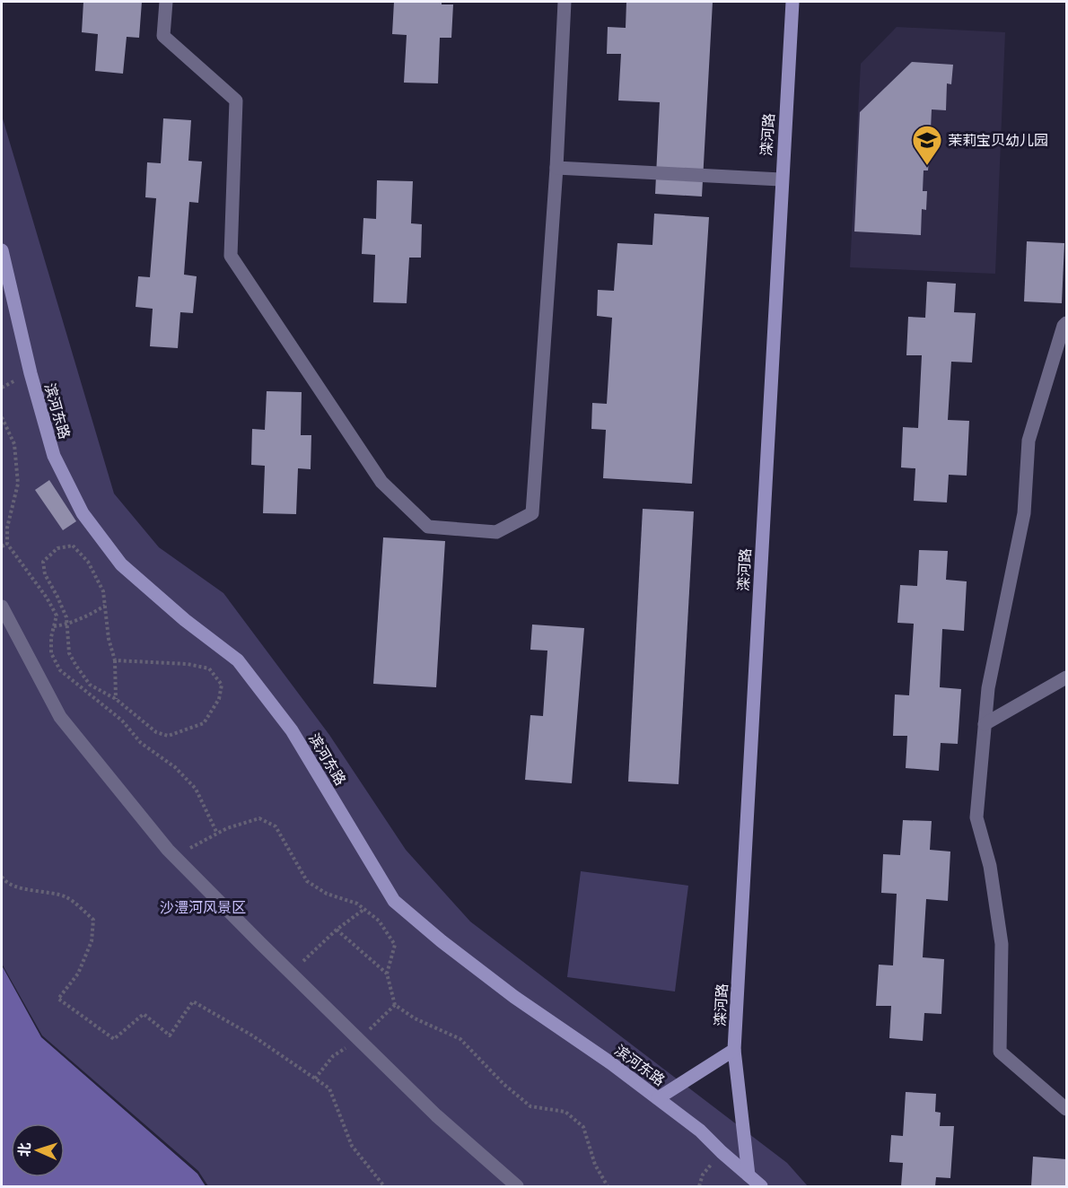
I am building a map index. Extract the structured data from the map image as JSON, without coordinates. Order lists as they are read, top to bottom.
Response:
{
  "streets": {
    "street": ["滦河路", "滨河东路"]
  },
  "crossings": [
    ["滦河路", "滨河东路"]
  ],
  "parks": ["沙澧河风景区"],
  "places": {
    "school or university": ["茉莉宝贝幼儿园"]
  },
  "north": "left"
}
